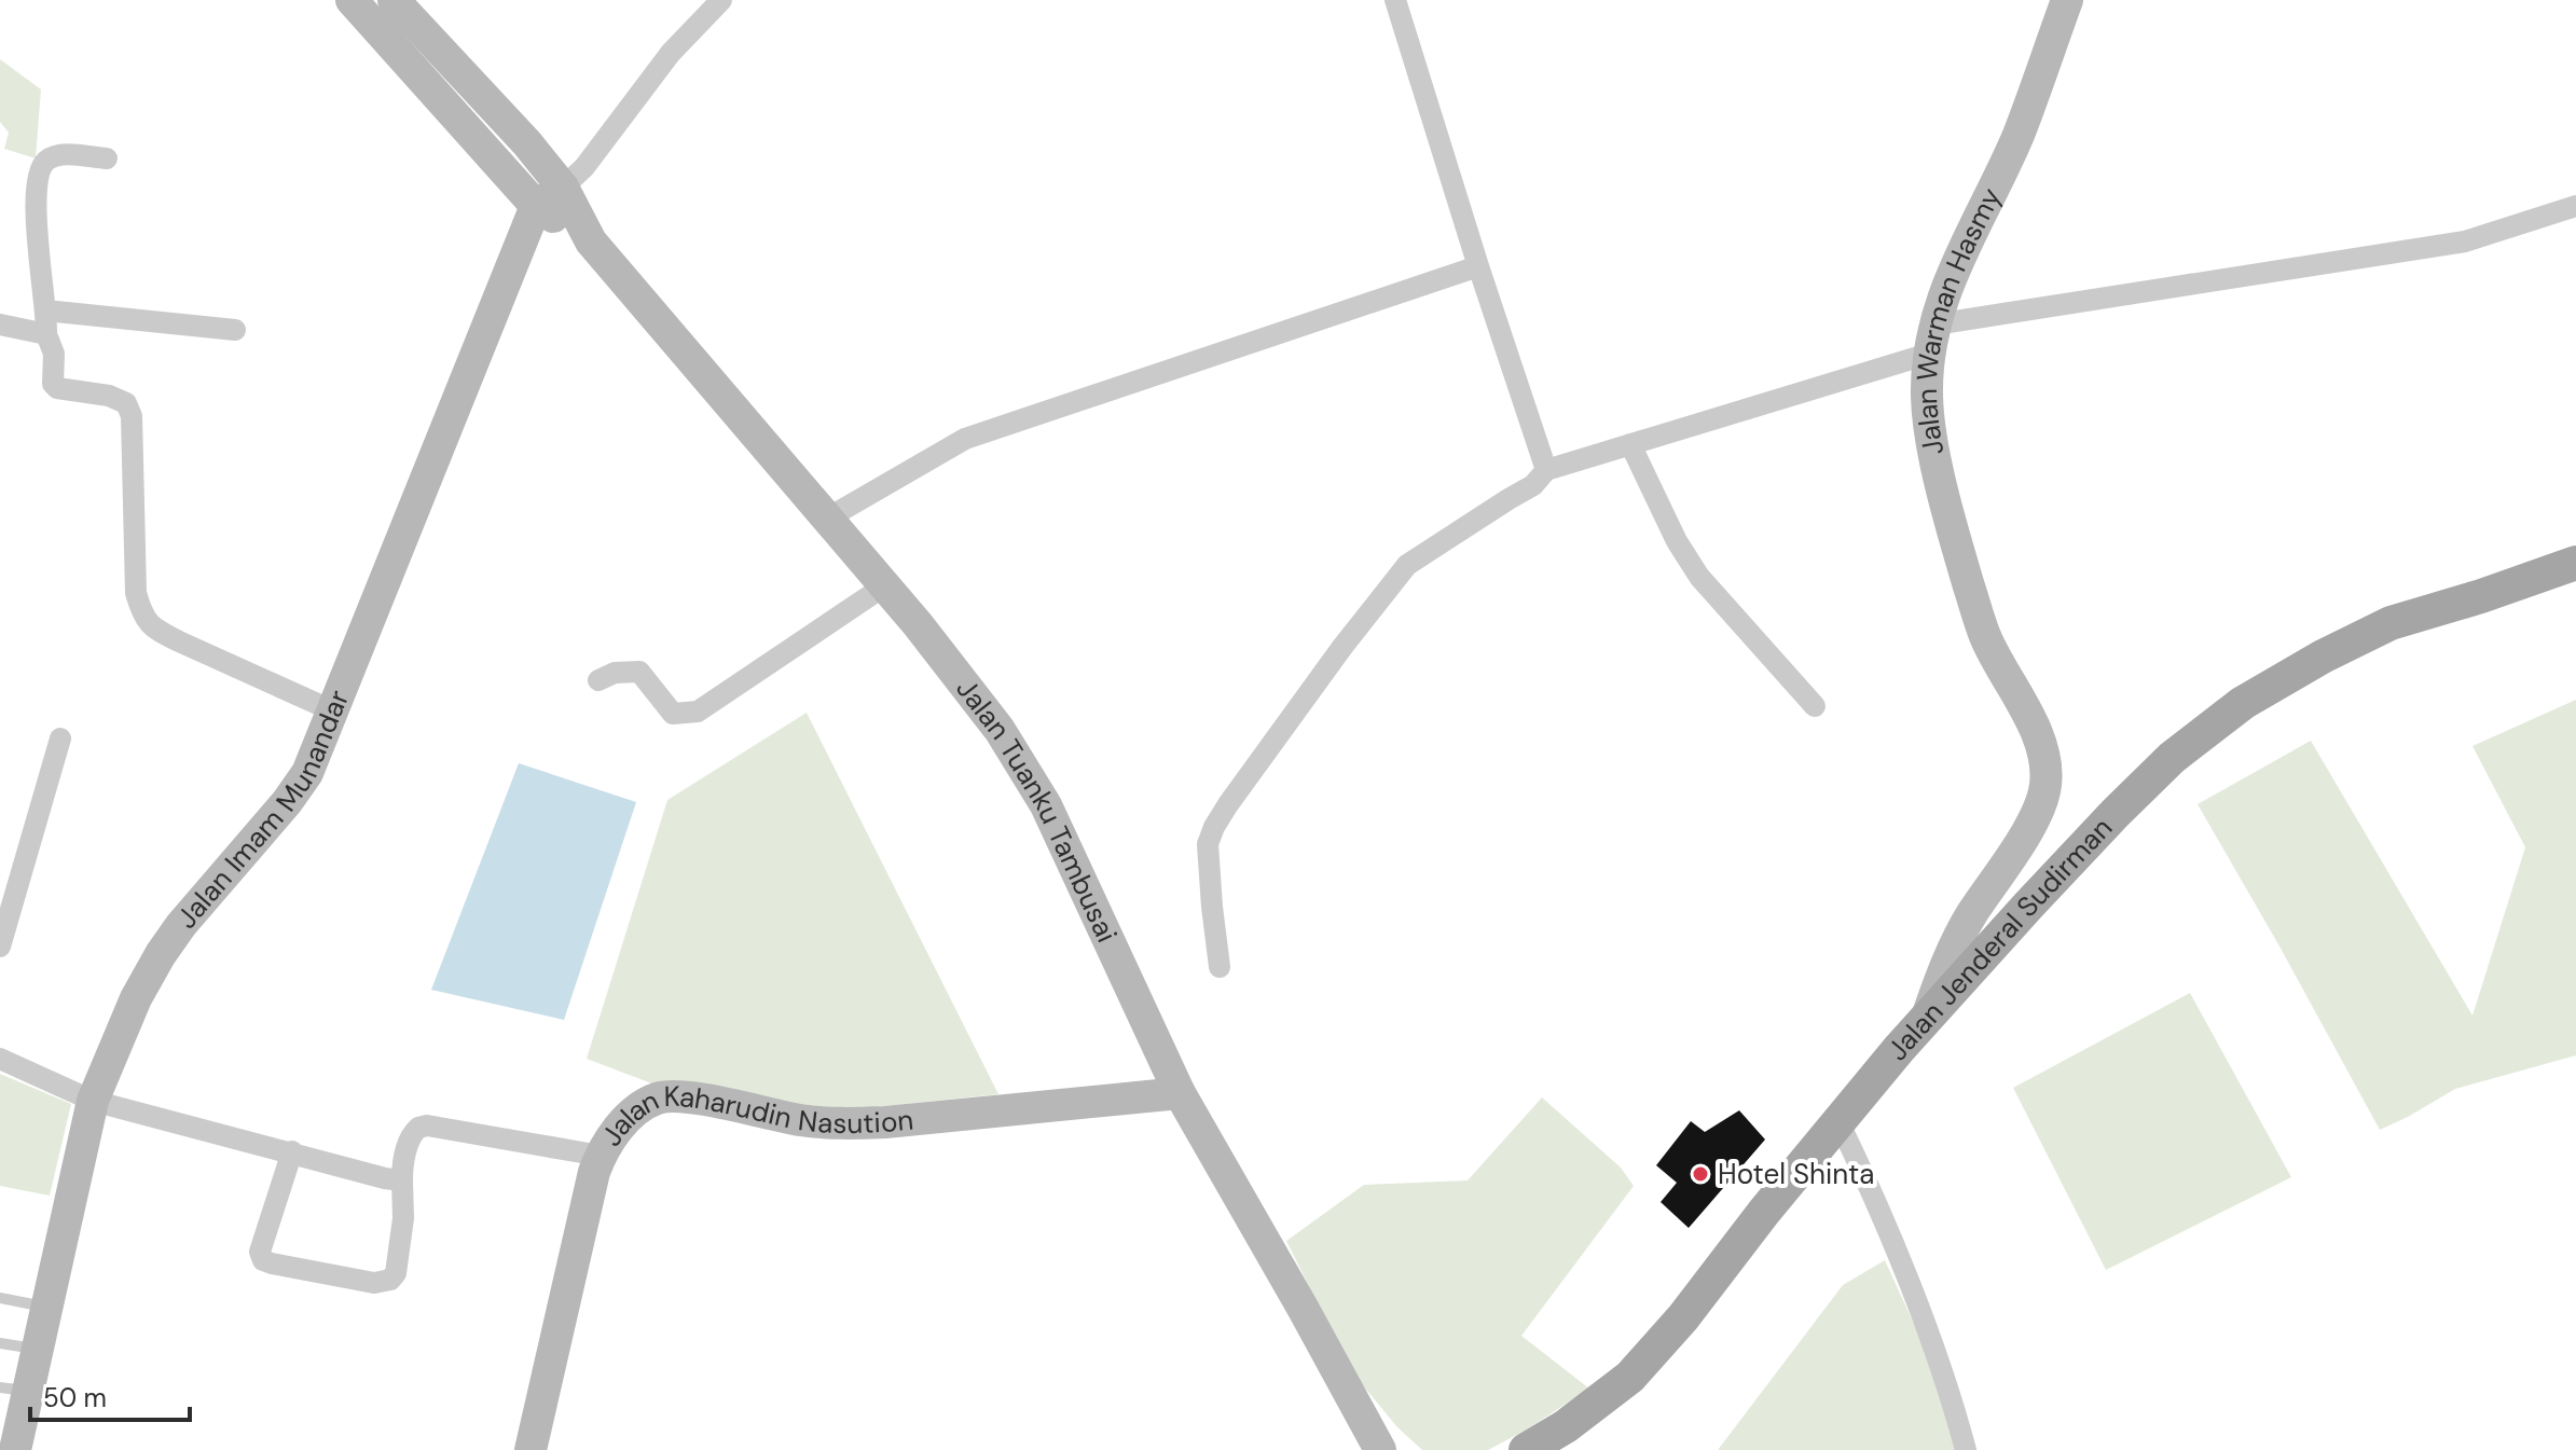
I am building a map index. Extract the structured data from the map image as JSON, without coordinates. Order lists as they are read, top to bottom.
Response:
{
  "streets": {
    "main road": ["Jalan Jenderal Sudirman"],
    "street": [
      "Jalan Warman Hasmy",
      "Jalan Imam Munandar",
      "Jalan Tuanku Tambusai",
      "Jalan Kaharudin Nasution"
    ]
  },
  "crossings": [
    ["Jalan Warman Hasmy", "Jalan Jenderal Sudirman"],
    ["Jalan Imam Munandar", "Jalan Tuanku Tambusai"],
    ["Jalan Tuanku Tambusai", "Jalan Kaharudin Nasution"]
  ],
  "places": ["Hotel Shinta"],
  "scale_bar": "50 m"
}
